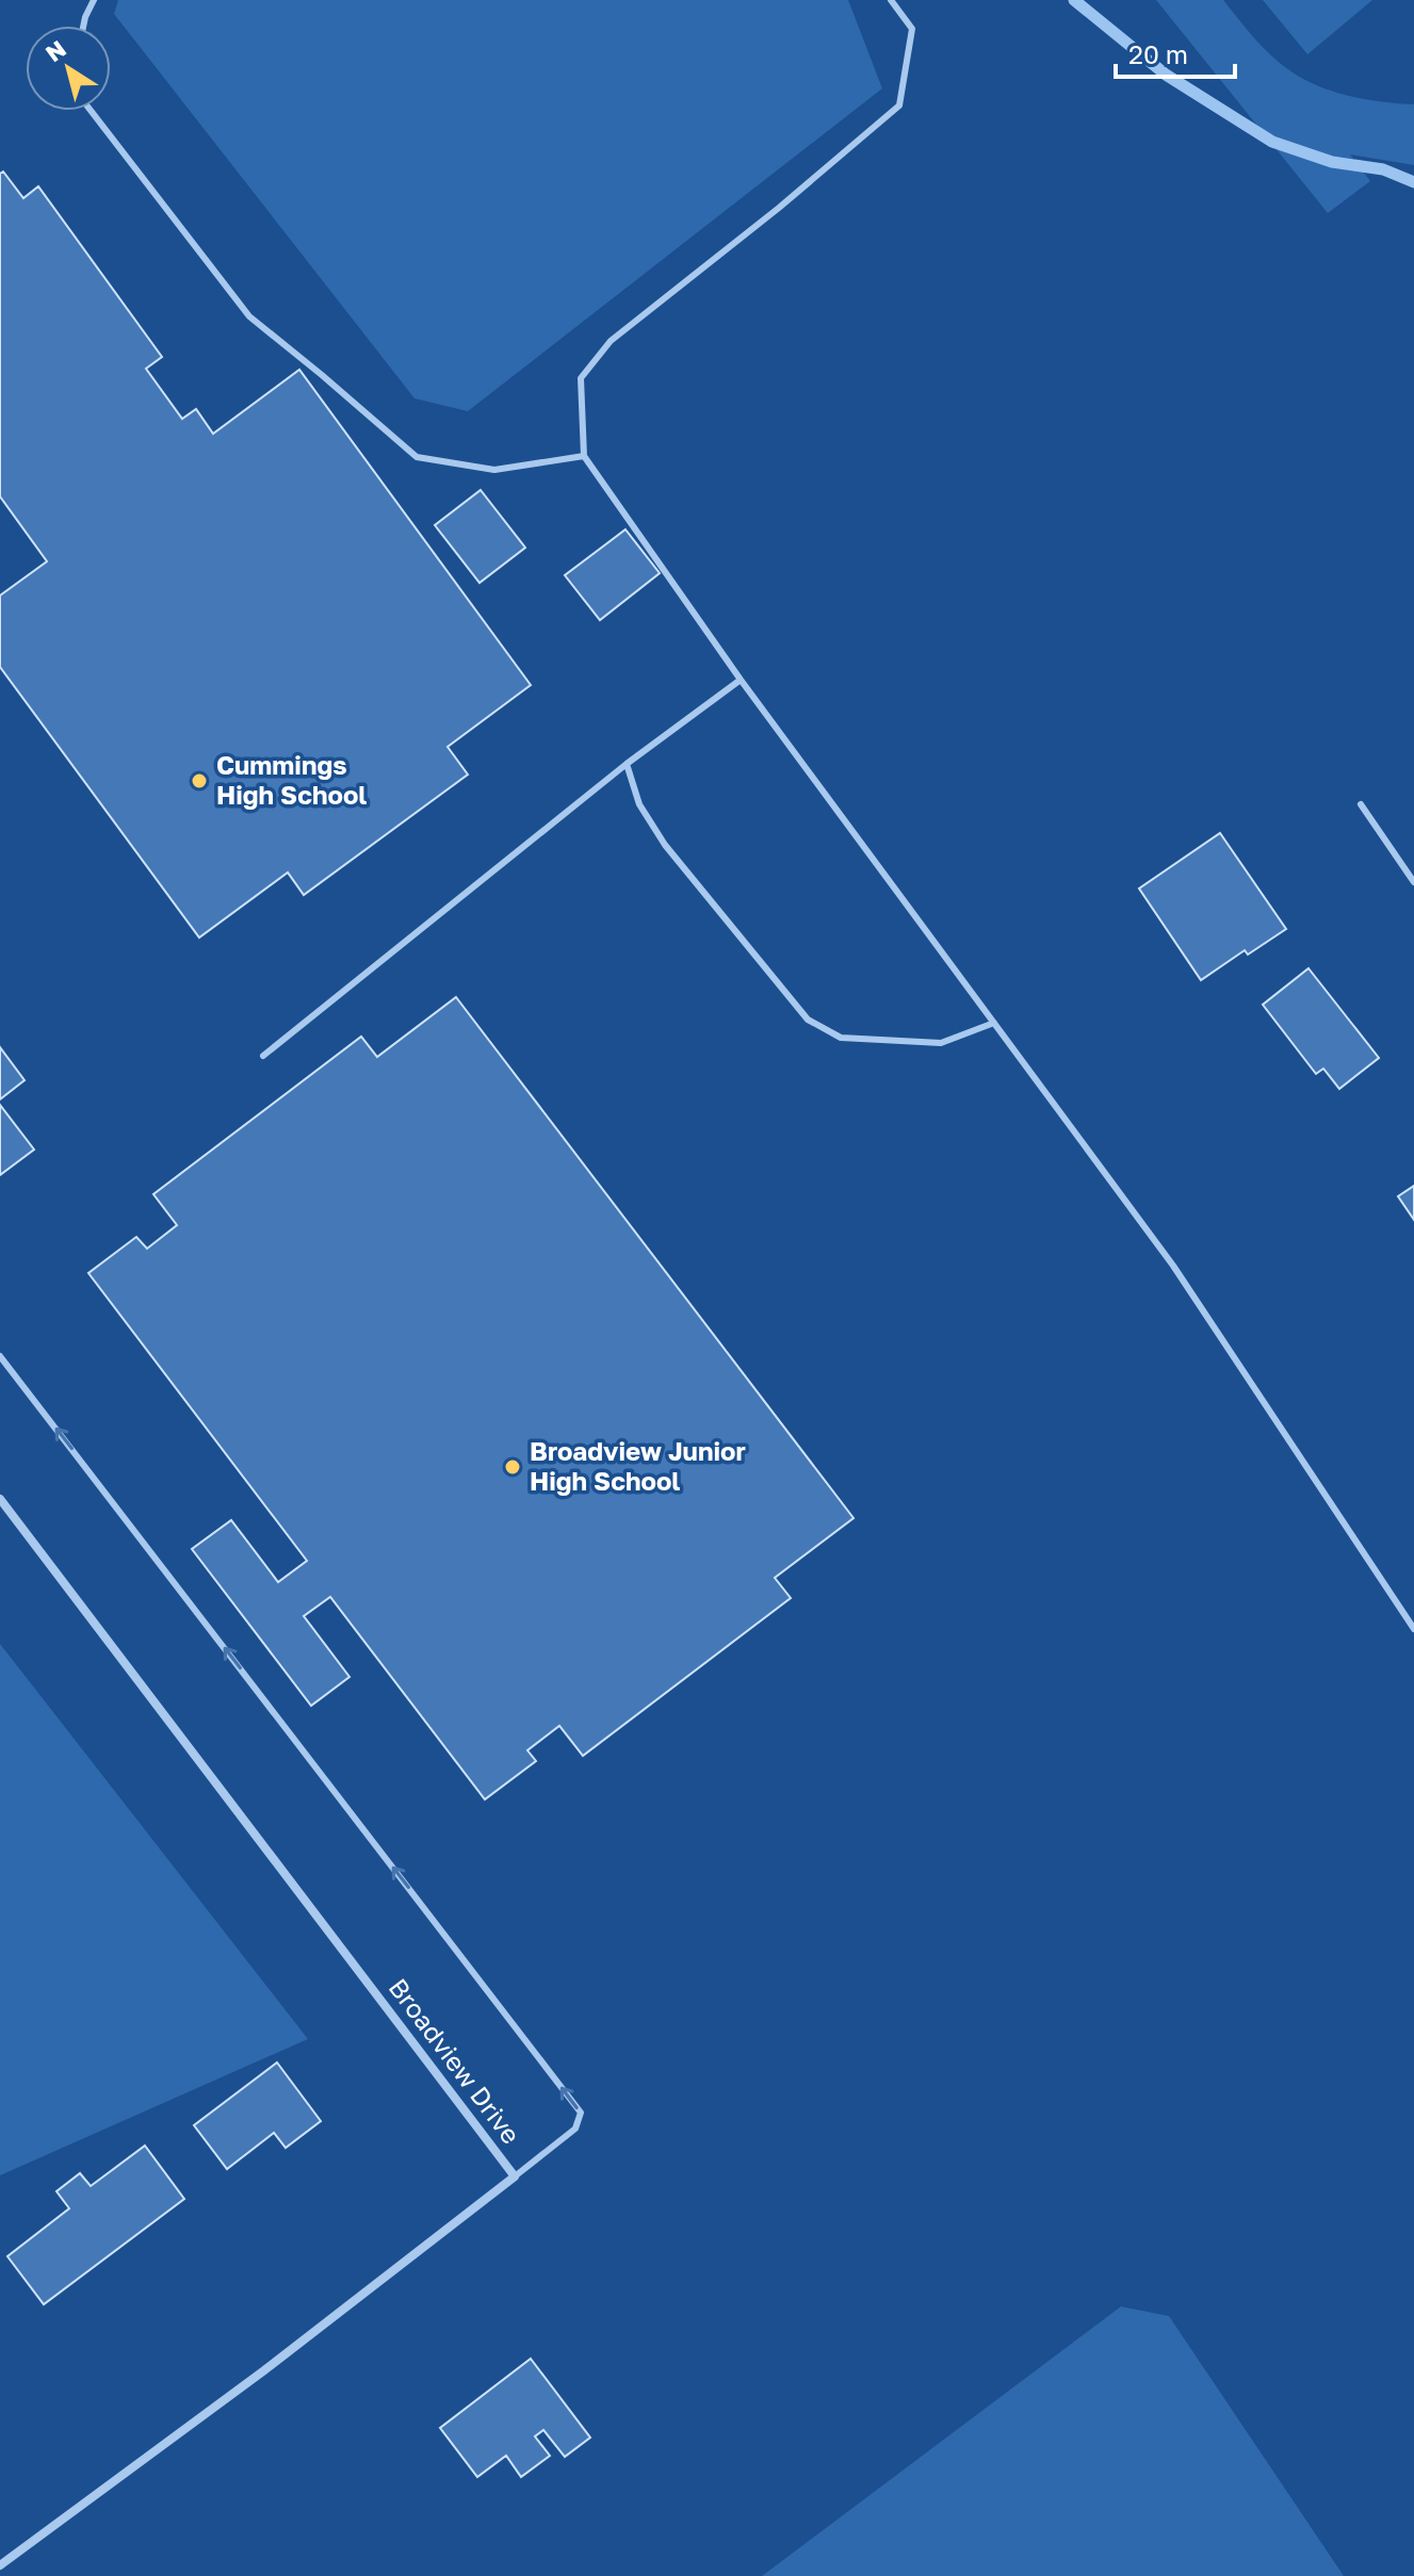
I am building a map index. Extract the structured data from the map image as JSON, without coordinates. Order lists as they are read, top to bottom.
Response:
{
  "streets": {
    "street": ["Broadview Drive"]
  },
  "places": ["Cummings High School", "Broadview Junior High School"],
  "scale_bar": "20 m",
  "north": "top left"
}
